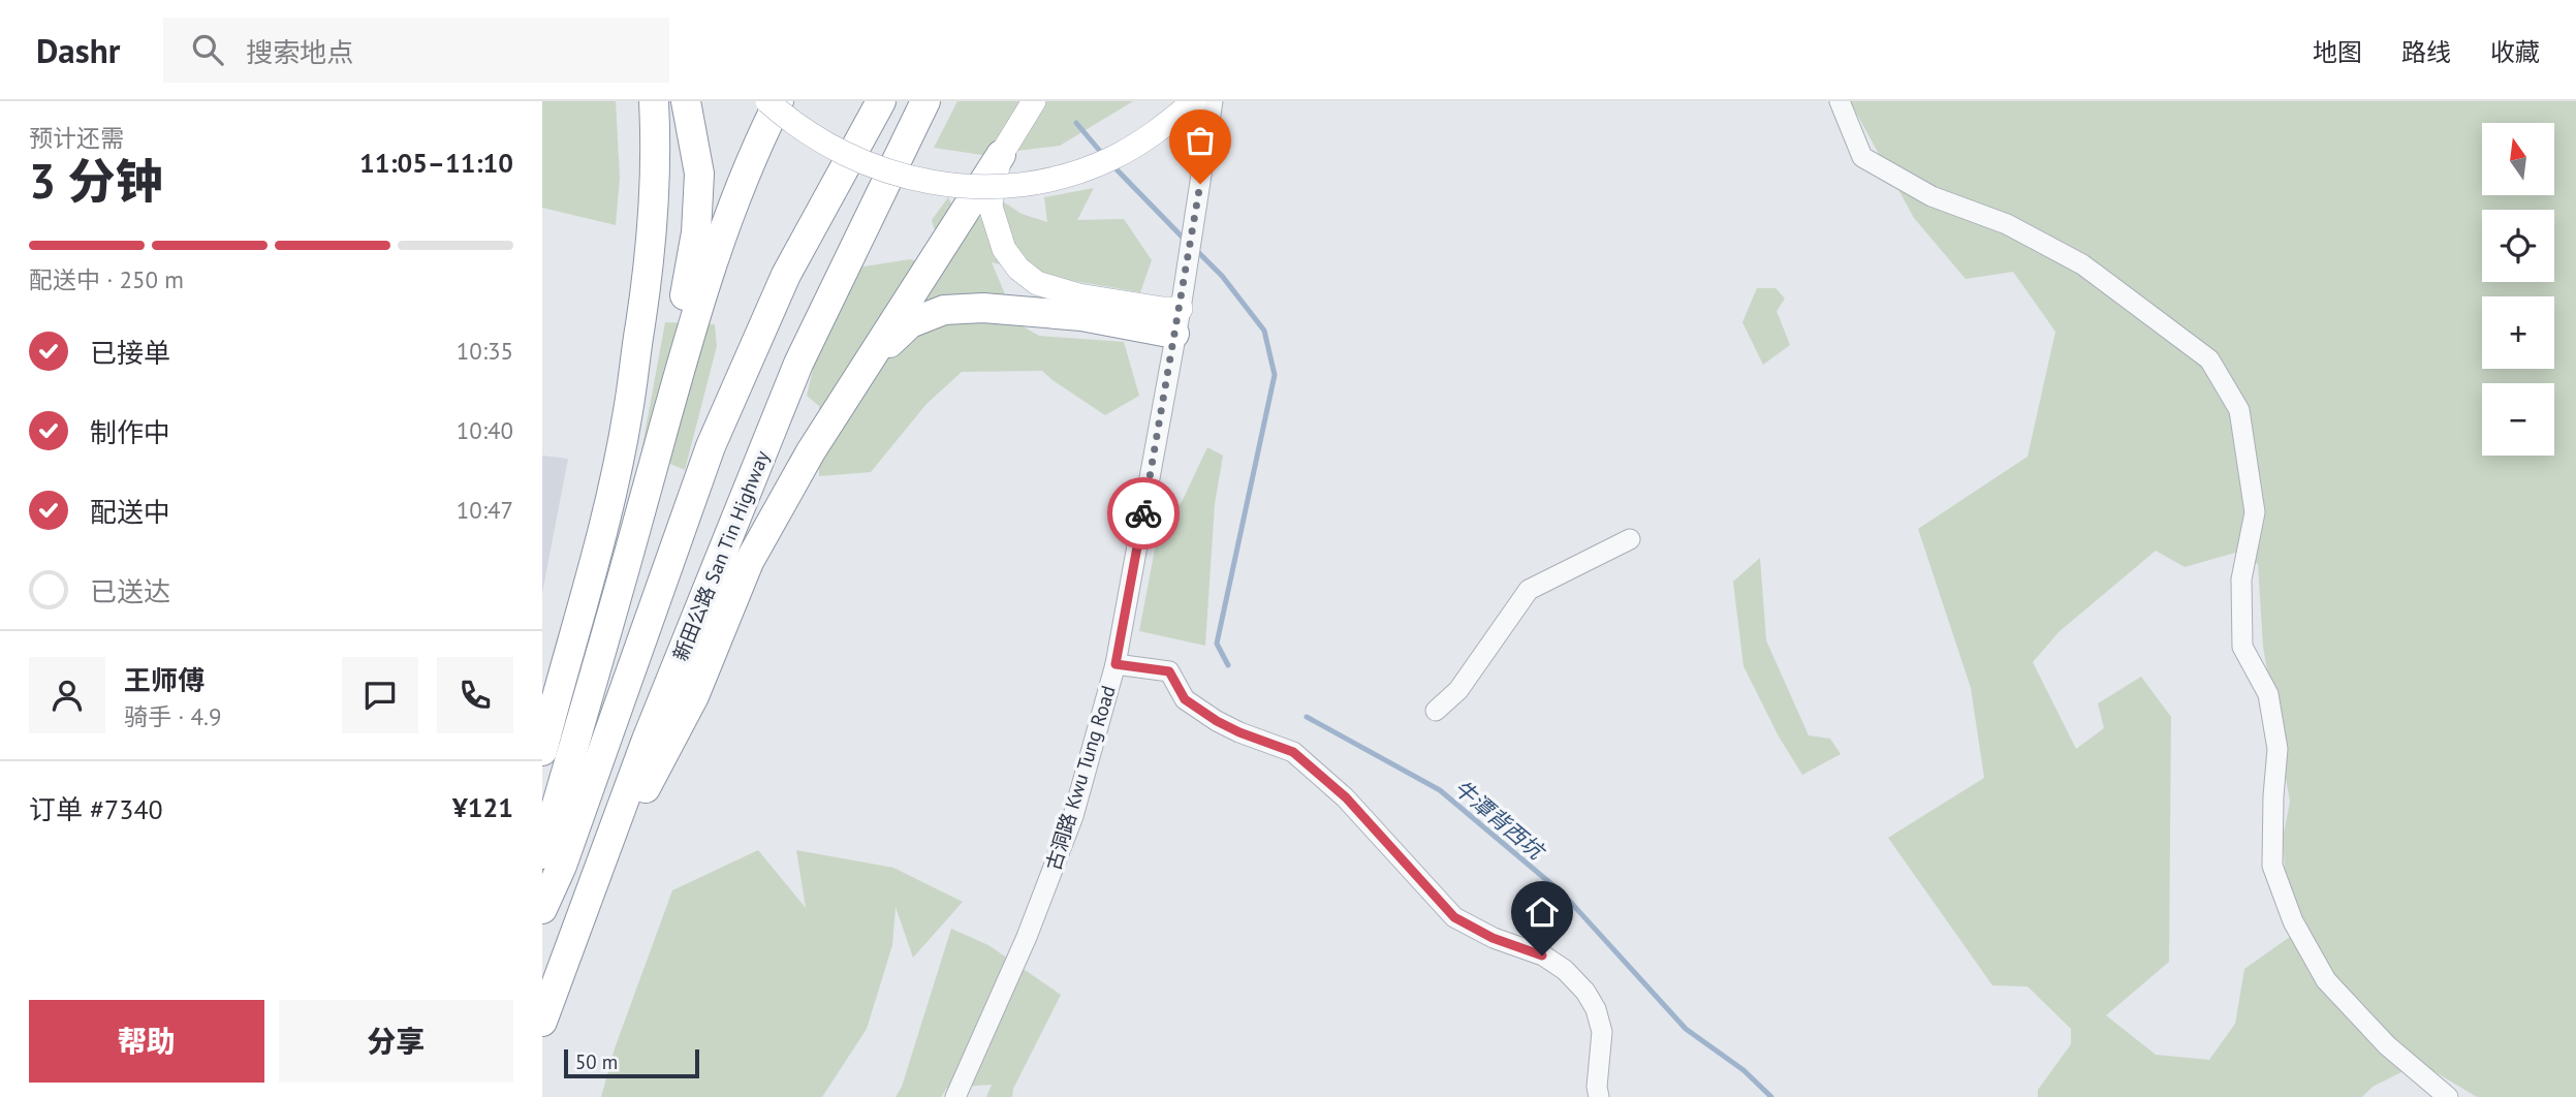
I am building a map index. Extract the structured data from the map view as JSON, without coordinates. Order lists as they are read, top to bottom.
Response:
{
  "streets": {
    "highway": ["新田公路 San Tin Highway"],
    "street": ["古洞路 Kwu Tung Road"]
  },
  "water": ["牛潭背西坑"],
  "scale_bar": "50 m",
  "north": "top",
  "page": {
    "header": "Dashr",
    "search": "搜索地点",
    "nav": ["地图", "路线", "收藏"],
    "heading": ["3 分钟", "预计还需", "11:05–11:10"],
    "panel": [
      "王师傅",
      "骑手 · 4.9",
      "订单 #7340",
      "¥121"
    ],
    "map_buttons": ["+", "−"],
    "bar": "配送中 · 250 m",
    "list": [
      ["已接单", "10:35"],
      ["制作中", "10:40"],
      ["配送中", "10:47"],
      "已送达"
    ],
    "buttons": ["帮助", "分享"],
    "scale": "50 m"
  }
}
